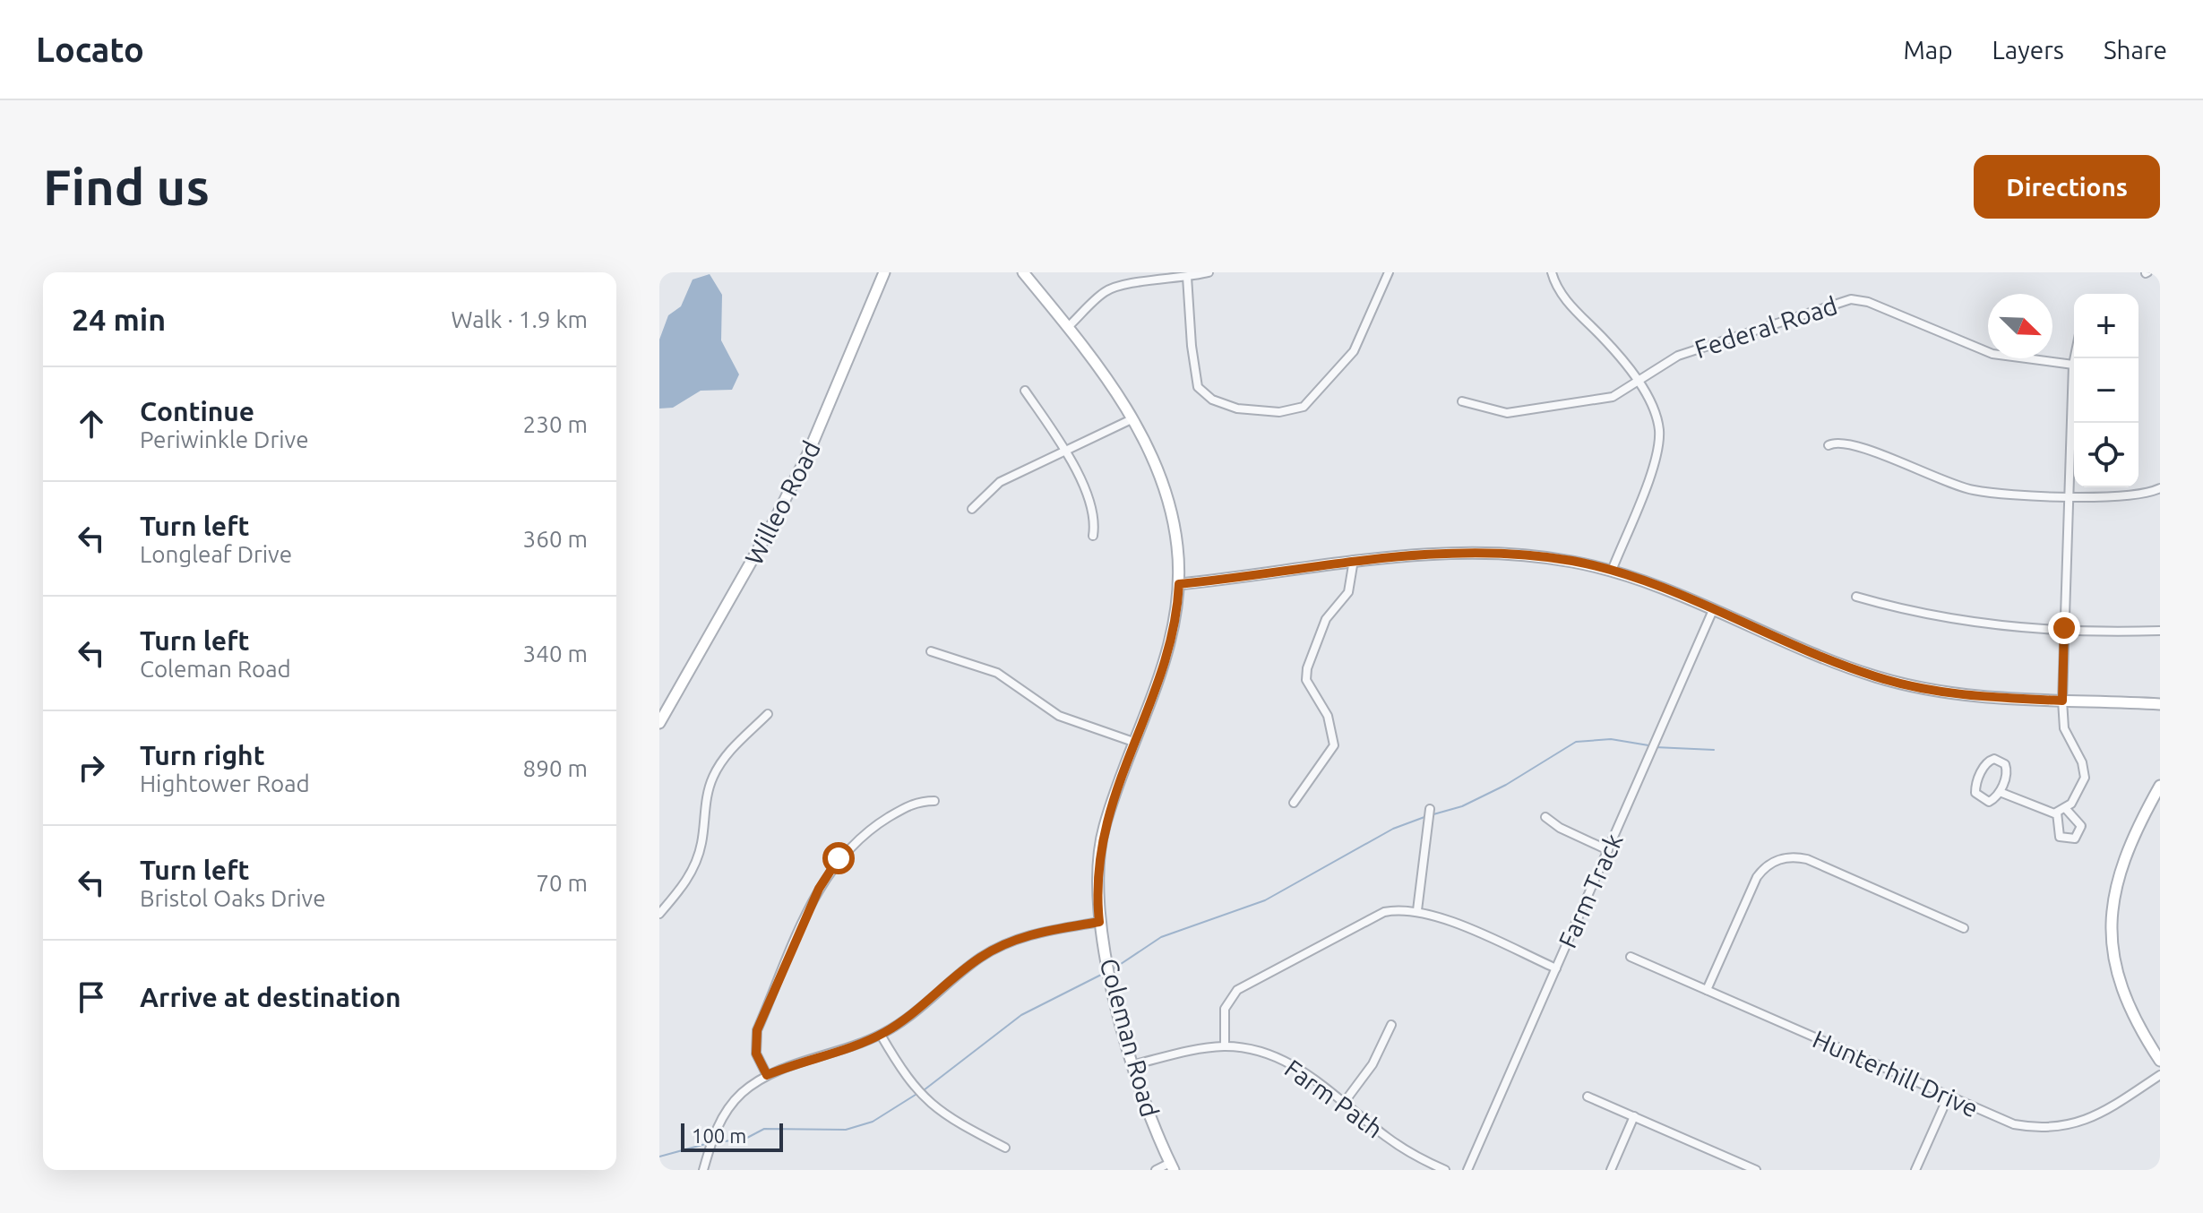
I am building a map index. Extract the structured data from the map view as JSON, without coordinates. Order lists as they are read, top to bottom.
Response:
{
  "streets": {
    "street": [
      "Federal Road",
      "Willeo Road",
      "Farm Track",
      "Coleman Road",
      "Hunterhill Drive",
      "Farm Path"
    ]
  },
  "crossings": [
    ["Coleman Road", "Farm Path"]
  ],
  "scale_bar": "100 m",
  "north": "bottom right",
  "page": {
    "header": "Locato",
    "nav": ["Map", "Layers", "Share"],
    "buttons": "Directions",
    "title": "Find us",
    "heading": ["24 min", "Walk · 1.9 km"],
    "map_buttons": ["+", "−"],
    "list": [
      ["Continue", "Periwinkle Drive", "230 m"],
      ["Turn left", "Longleaf Drive", "360 m"],
      ["Turn left", "Coleman Road", "340 m"],
      ["Turn right", "Hightower Road", "890 m"],
      ["Turn left", "Bristol Oaks Drive", "70 m"],
      "Arrive at destination"
    ],
    "scale": "100 m"
  }
}
